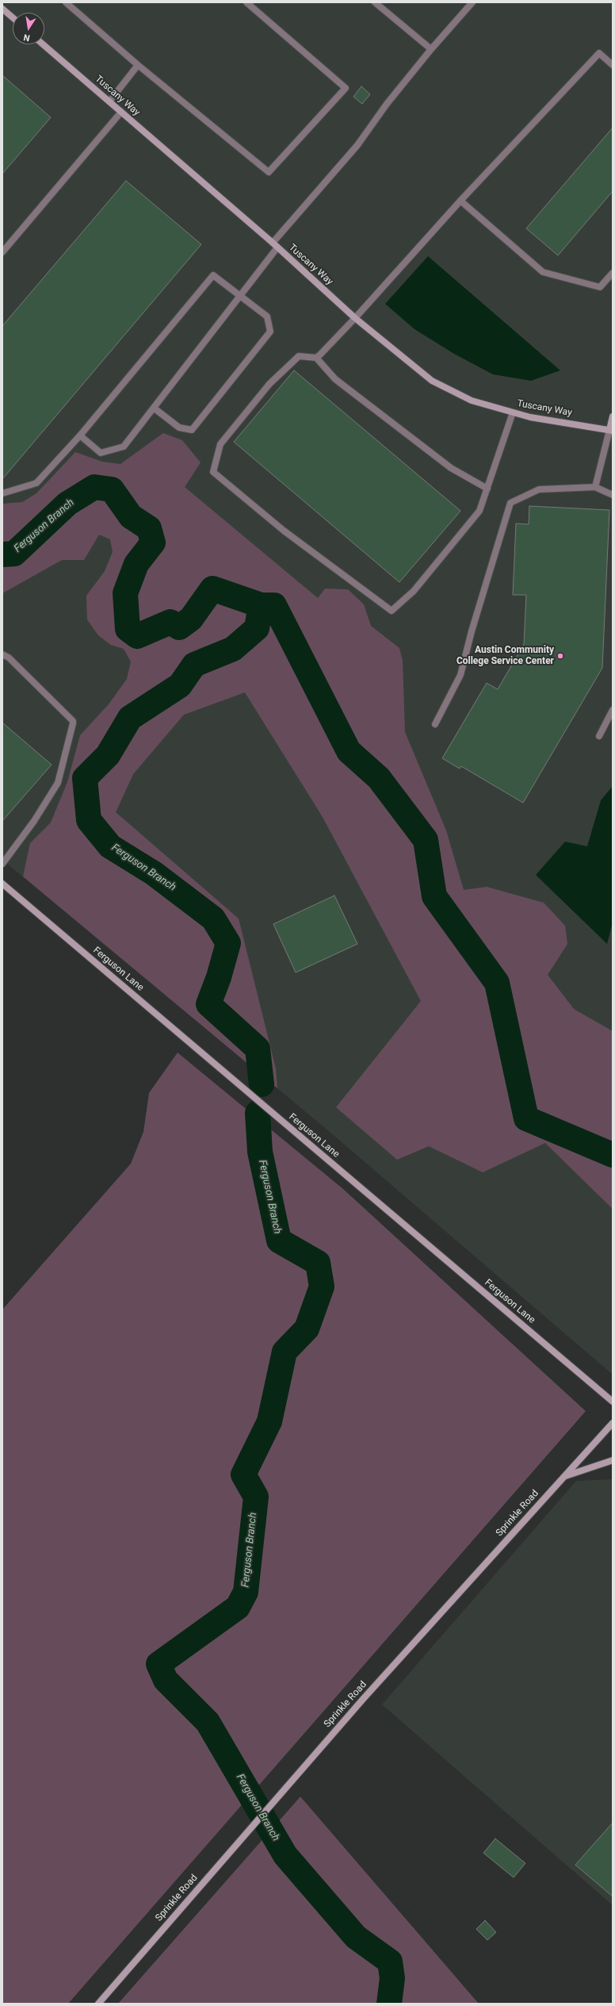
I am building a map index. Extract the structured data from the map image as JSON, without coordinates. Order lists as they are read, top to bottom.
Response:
{
  "streets": {
    "street": ["Tuscany Way", "Ferguson Lane", "Sprinkle Road"]
  },
  "water": ["Ferguson Branch"],
  "places": ["Austin Community College Service Center"],
  "north": "bottom"
}
